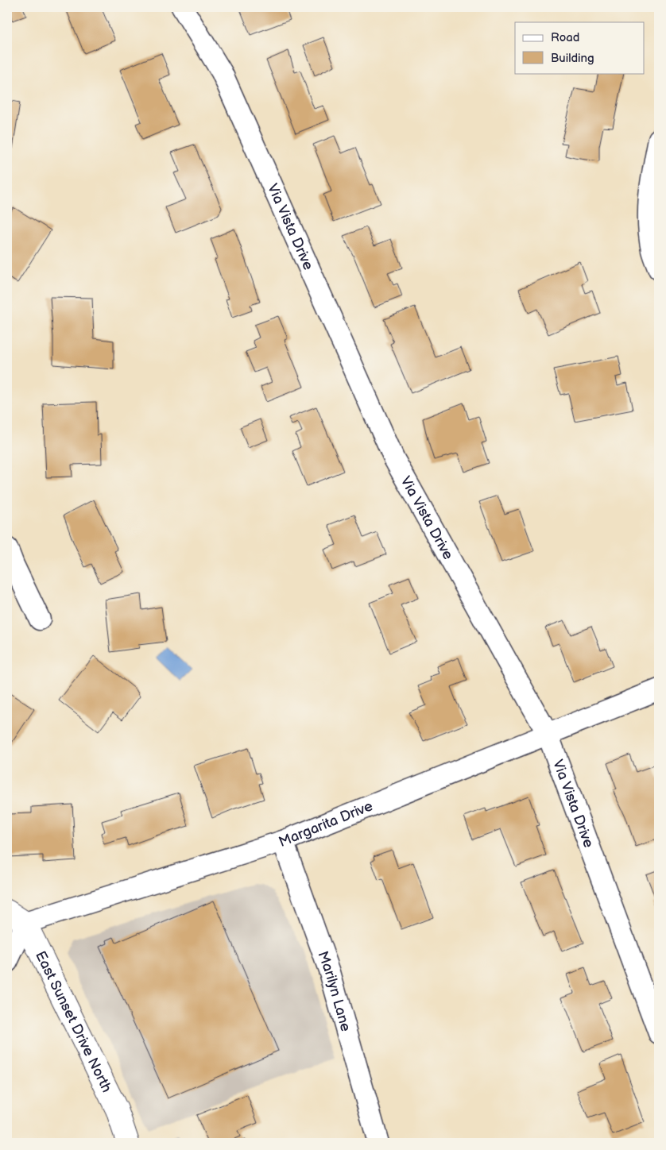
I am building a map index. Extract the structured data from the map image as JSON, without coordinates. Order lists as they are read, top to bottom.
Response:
{
  "streets": {
    "street": [
      "Via Vista Drive",
      "Margarita Drive",
      "Marilyn Lane",
      "East Sunset Drive North"
    ]
  },
  "crossings": [
    ["Via Vista Drive", "Margarita Drive"],
    ["Margarita Drive", "Marilyn Lane"],
    ["Margarita Drive", "East Sunset Drive North"]
  ],
  "legend": ["Road", "Building"]
}
